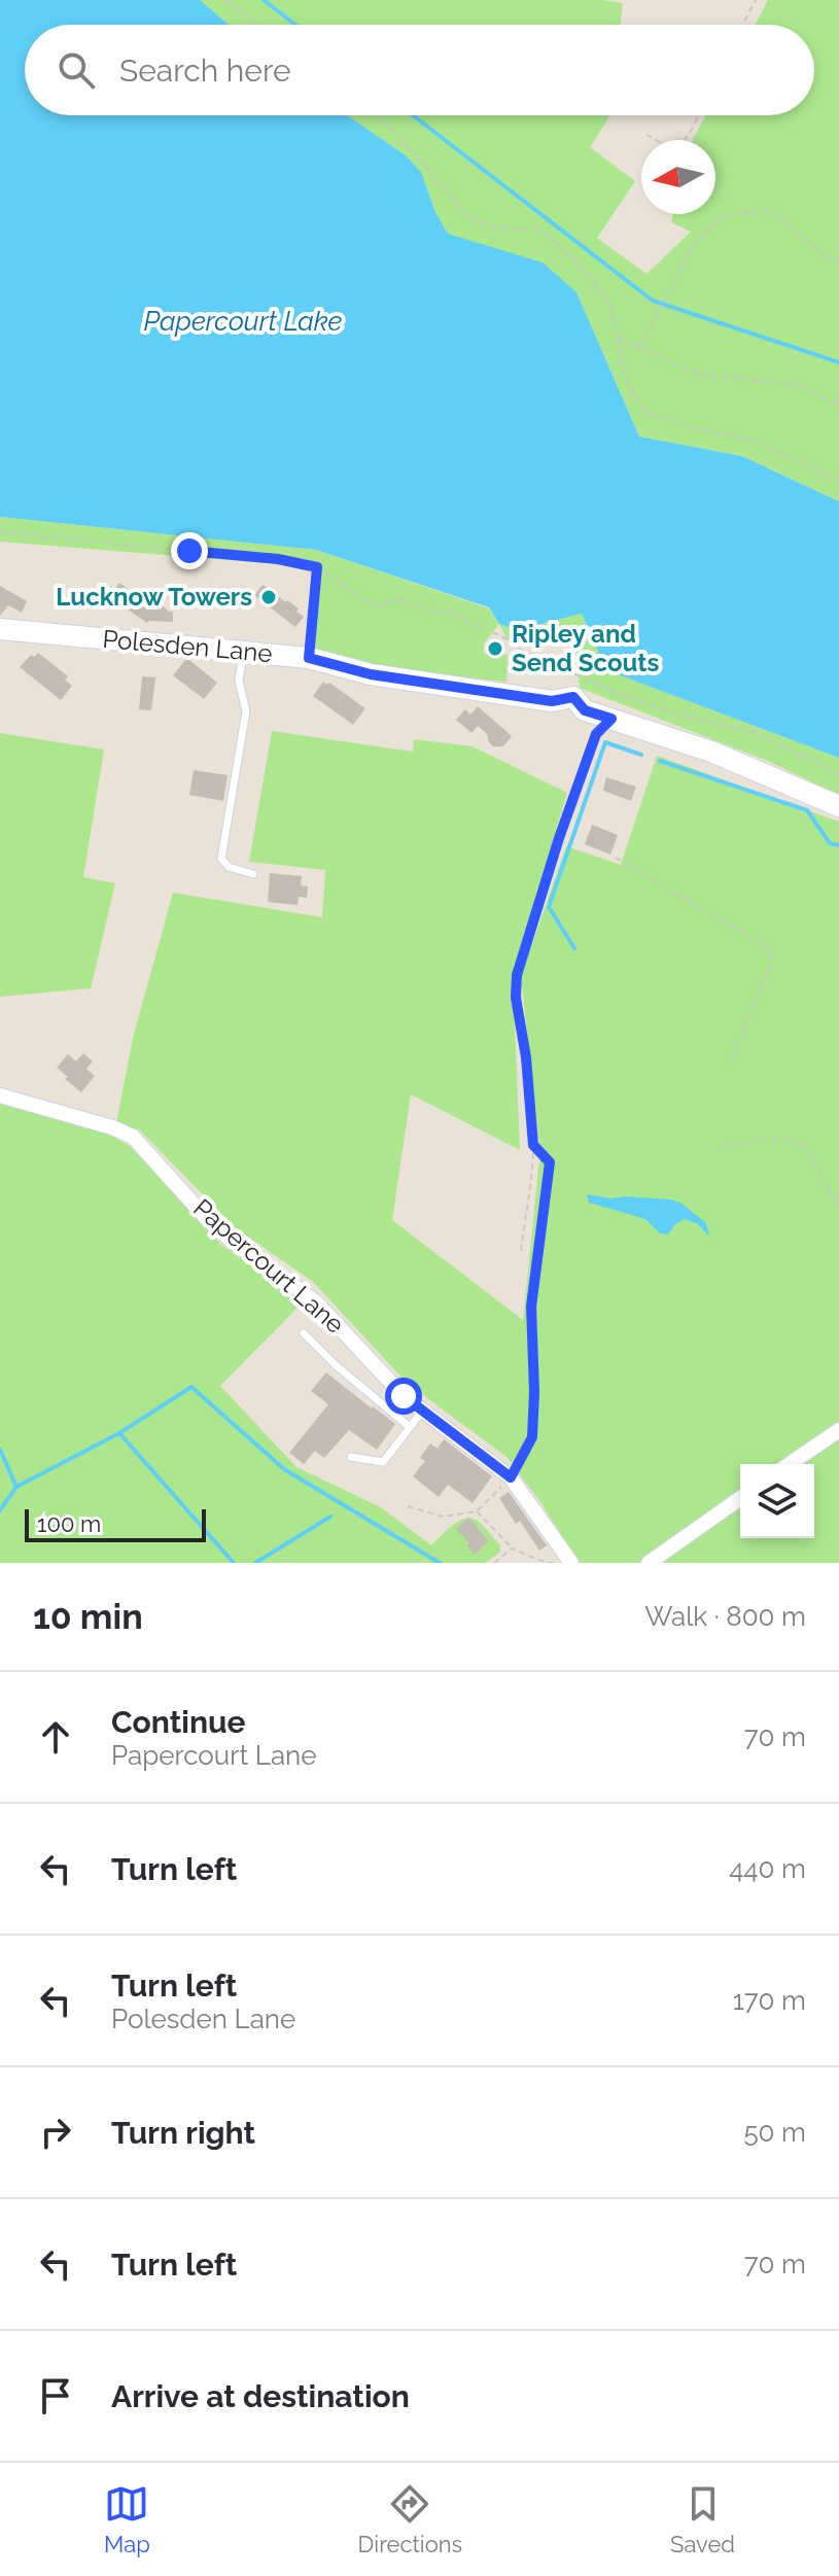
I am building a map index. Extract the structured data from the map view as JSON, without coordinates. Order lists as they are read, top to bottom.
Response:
{
  "streets": {
    "street": ["Polesden Lane", "Papercourt Lane"]
  },
  "water": ["Papercourt Lake"],
  "places": ["Lucknow Towers", "Ripley and Send Scouts"],
  "scale_bar": "100 m",
  "north": "left",
  "page": {
    "search": "Search here",
    "scale": "100 m",
    "heading": ["10 min", "Walk · 800 m"],
    "list": [
      ["Continue", "Papercourt Lane", "70 m"],
      ["Turn left", "440 m"],
      ["Turn left", "Polesden Lane", "170 m"],
      ["Turn right", "50 m"],
      ["Turn left", "70 m"],
      "Arrive at destination"
    ],
    "nav": ["Map", "Directions", "Saved"]
  }
}
